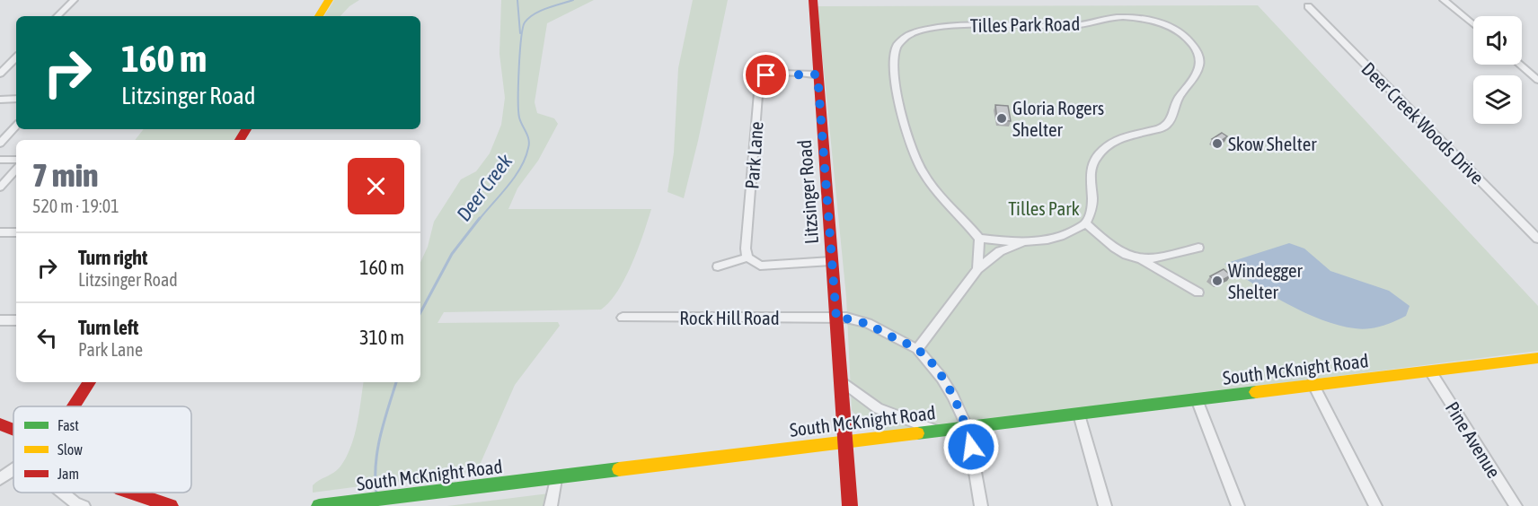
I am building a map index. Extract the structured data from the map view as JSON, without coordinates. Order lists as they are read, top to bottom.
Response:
{
  "streets": {
    "main road": ["Litzsinger Road", "South McKnight Road"],
    "street": [
      "Tilles Park Road",
      "Deer Creek Woods Drive",
      "Park Lane",
      "Rock Hill Road",
      "Pine Avenue"
    ]
  },
  "crossings": [
    ["Park Lane", "Litzsinger Road"],
    ["Litzsinger Road", "Rock Hill Road"],
    ["Litzsinger Road", "South McKnight Road"],
    ["South McKnight Road", "Pine Avenue"]
  ],
  "water": ["Deer Creek"],
  "parks": ["Tilles Park"],
  "places": ["Gloria Rogers Shelter", "Skow Shelter", "Windegger Shelter"],
  "legend": ["Fast", "Slow", "Jam"],
  "page": {
    "turn": ["160 m", "Litzsinger Road"],
    "heading": ["7 min", "520 m · 19:01"],
    "list": [
      {
        "name": "Turn right",
        "note": "Litzsinger Road",
        "value": "160 m"
      },
      {
        "name": "Turn left",
        "note": "Park Lane",
        "value": "310 m"
      }
    ]
  }
}
